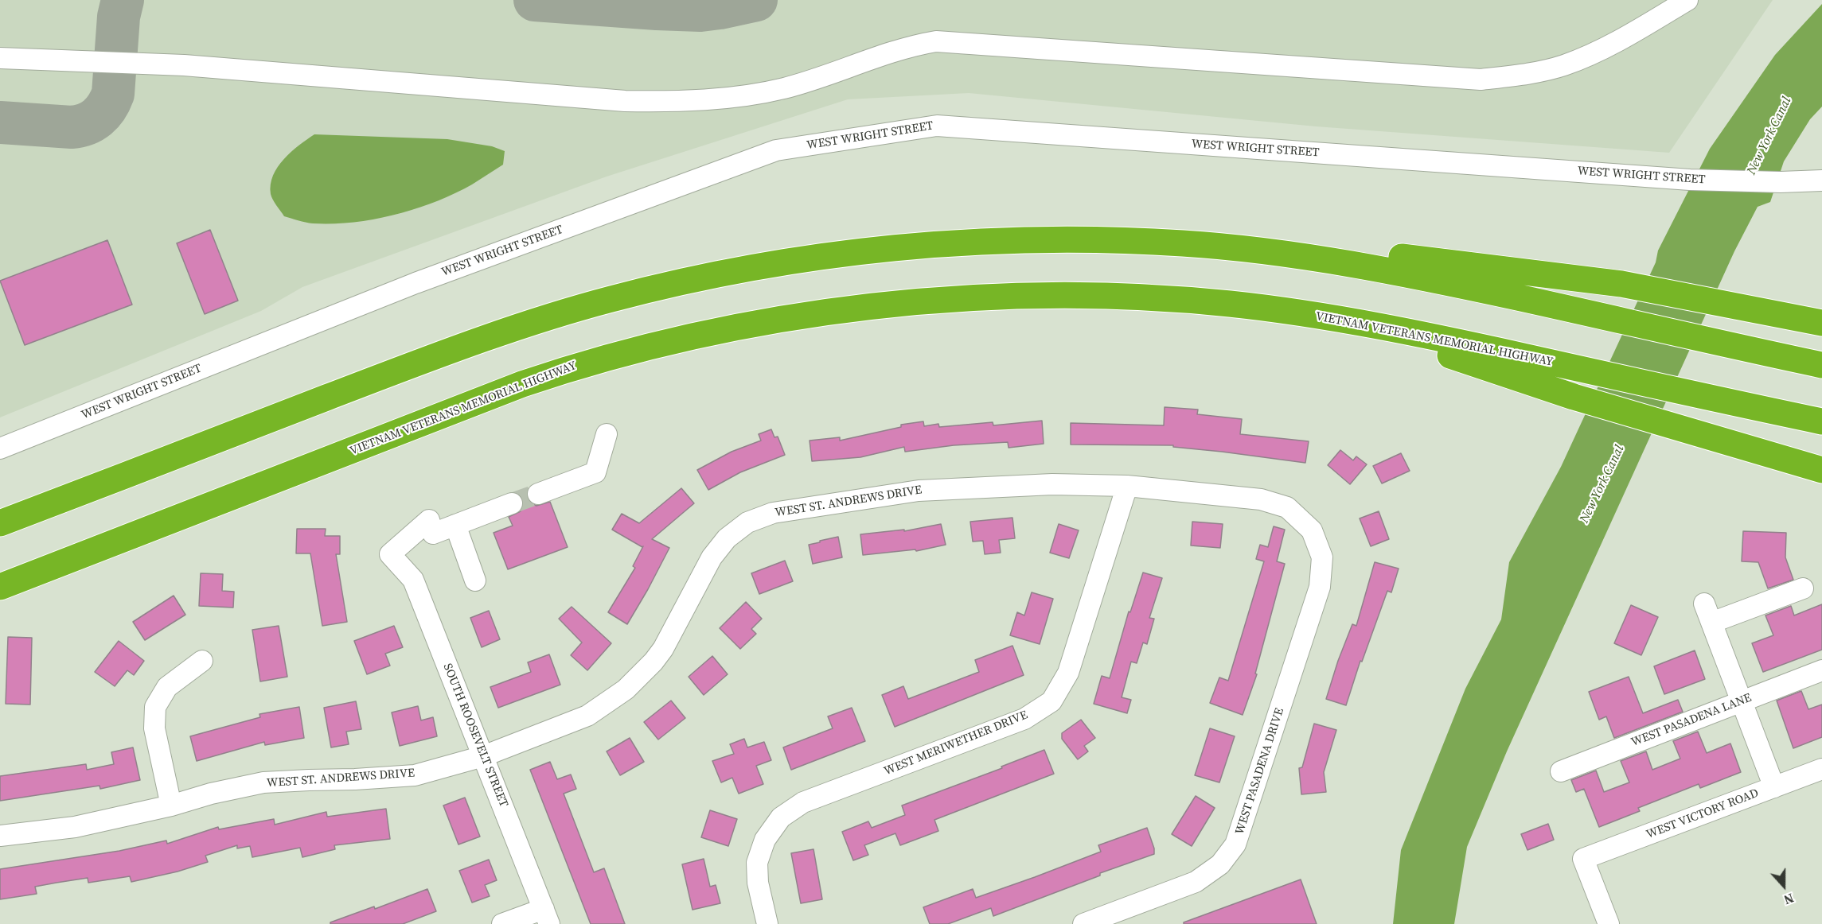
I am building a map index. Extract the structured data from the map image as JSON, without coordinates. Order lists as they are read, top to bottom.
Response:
{
  "streets": {
    "highway": ["VIETNAM VETERANS MEMORIAL HIGHWAY"],
    "street": [
      "WEST WRIGHT STREET",
      "WEST ST. ANDREWS DRIVE",
      "WEST PASADENA LANE",
      "SOUTH ROOSEVELT STREET",
      "WEST MERIWETHER DRIVE",
      "WEST PASADENA DRIVE",
      "WEST VICTORY ROAD"
    ]
  },
  "crossings": [
    ["WEST ST. ANDREWS DRIVE", "SOUTH ROOSEVELT STREET"],
    ["WEST ST. ANDREWS DRIVE", "WEST MERIWETHER DRIVE"],
    ["WEST ST. ANDREWS DRIVE", "WEST PASADENA DRIVE"]
  ],
  "water": ["New York Canal"],
  "north": "bottom"
}
